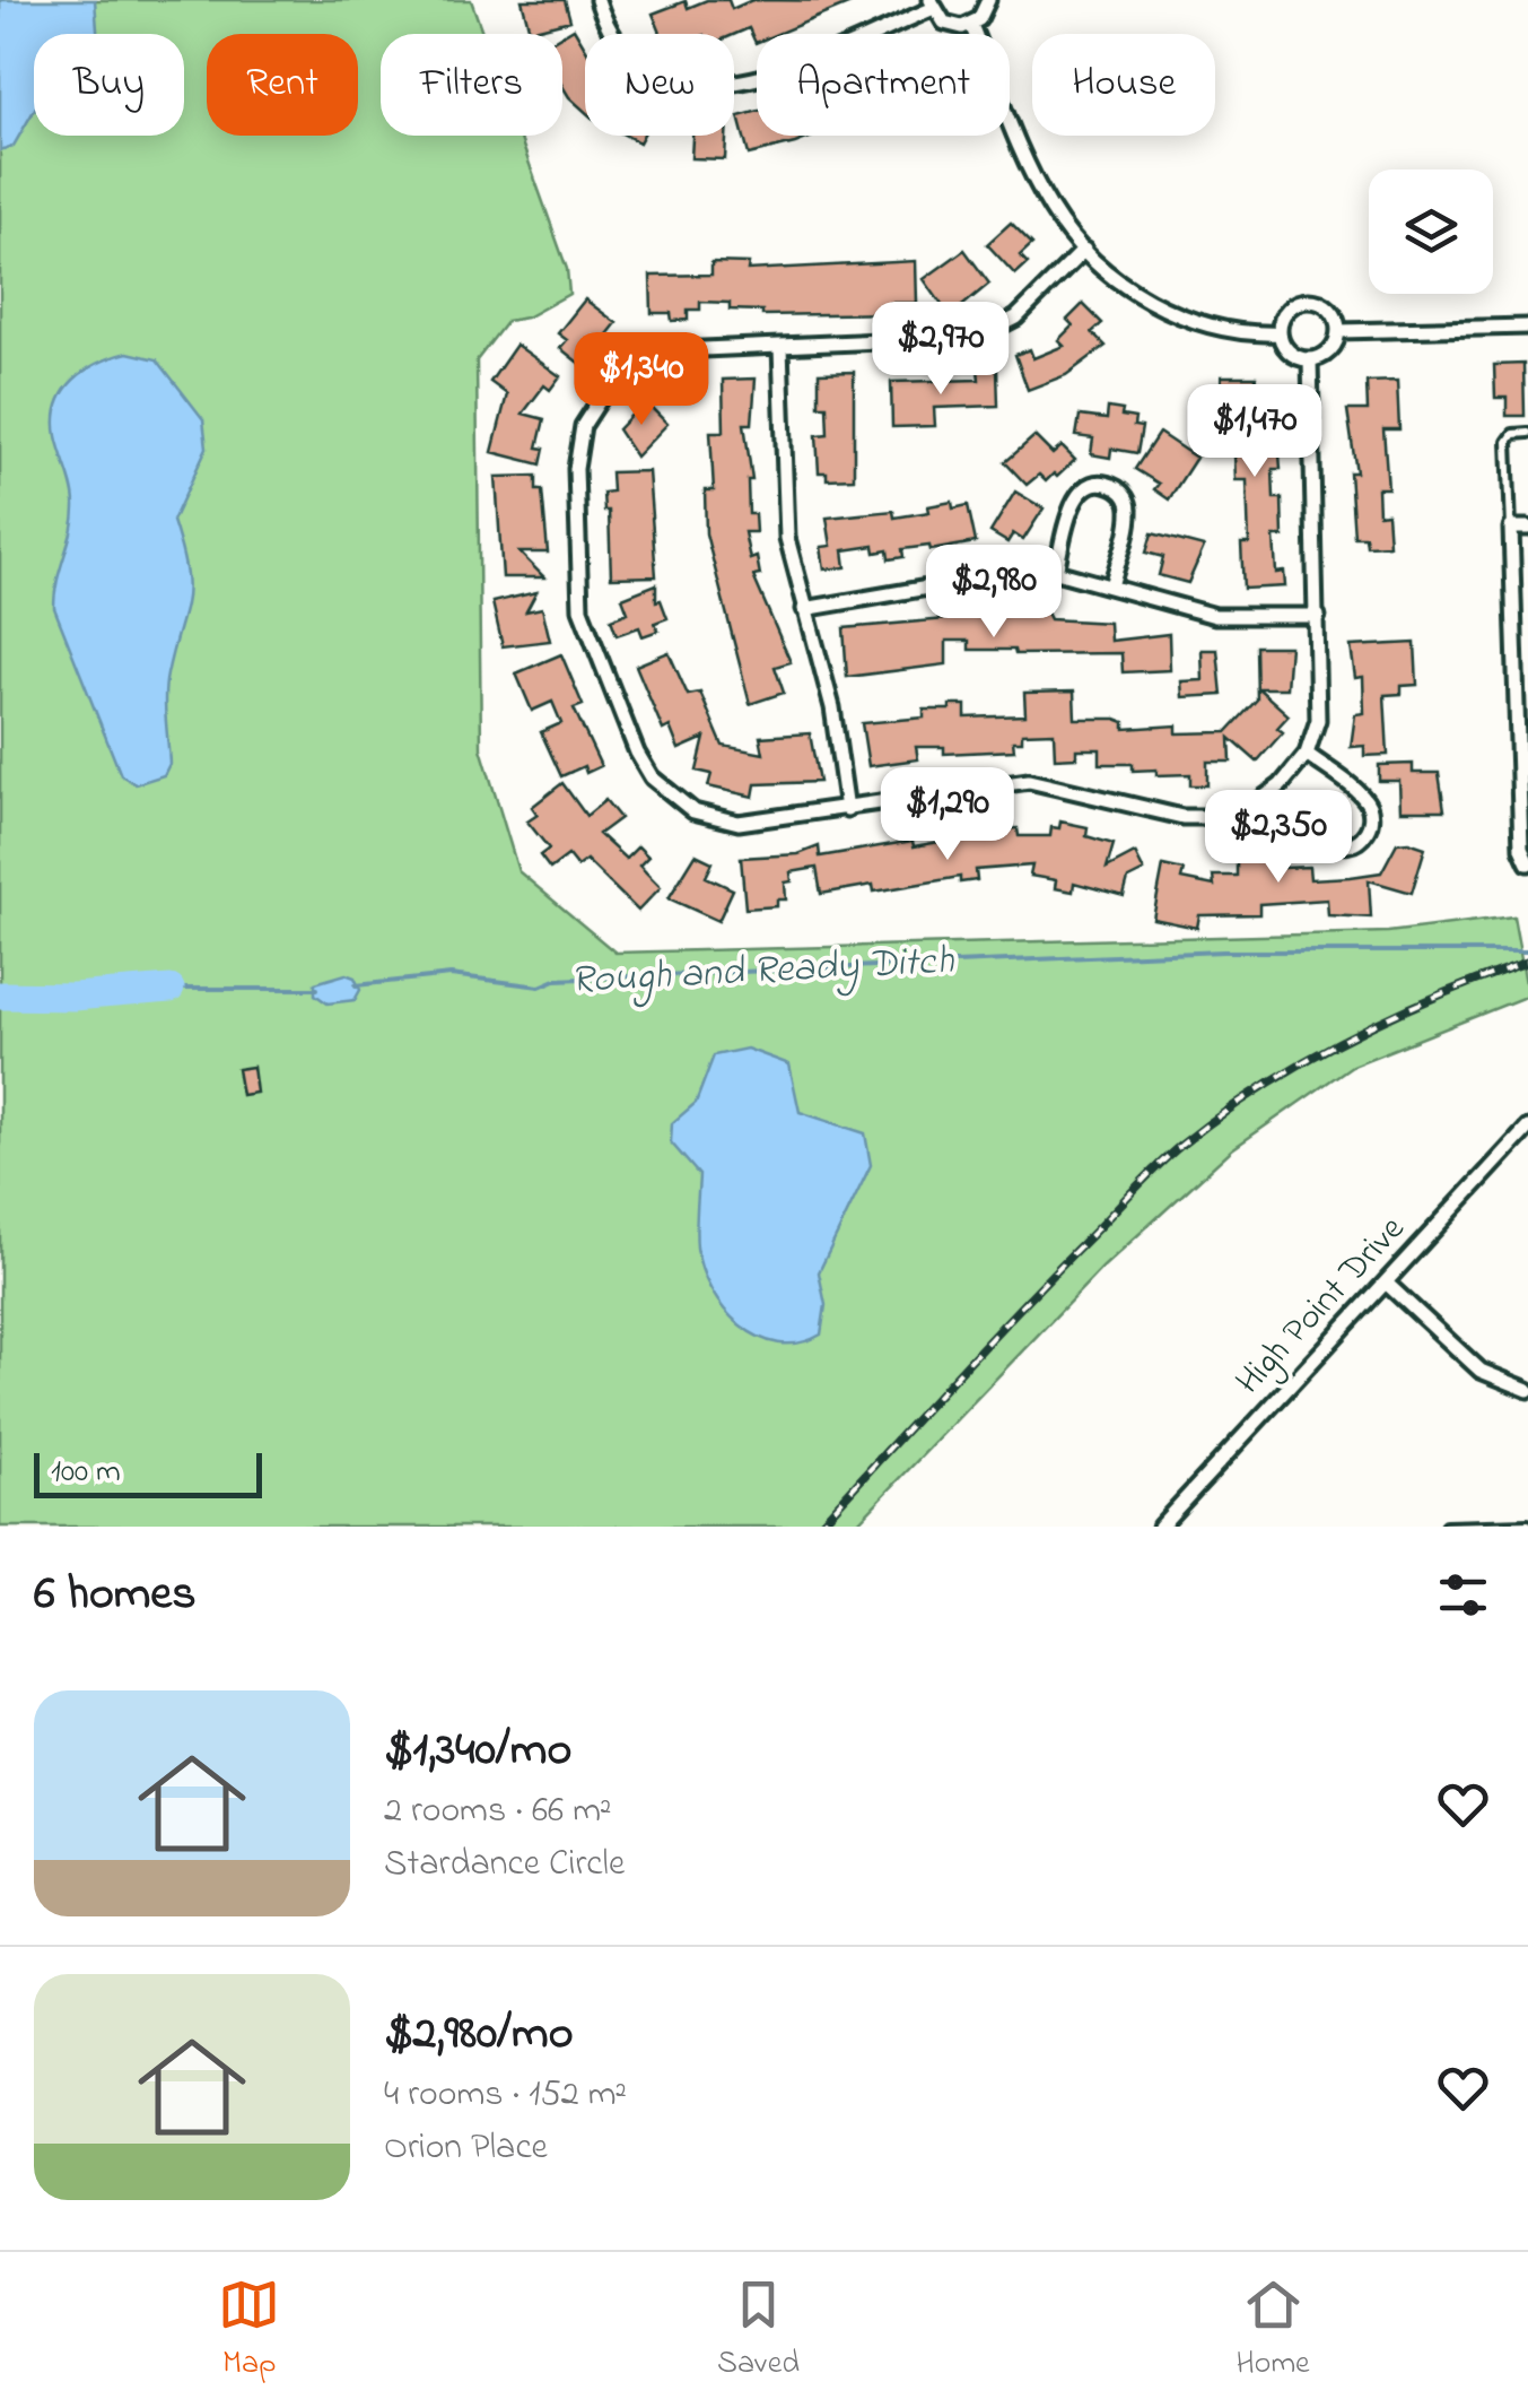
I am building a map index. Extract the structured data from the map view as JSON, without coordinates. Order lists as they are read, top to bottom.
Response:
{
  "streets": {
    "street": ["High Point Drive"]
  },
  "water": ["Rough and Ready Ditch"],
  "scale_bar": "100 m",
  "page": {
    "chip": [
      "Buy",
      "Rent",
      "Filters",
      "New",
      "Apartment",
      "House"
    ],
    "price": [
      "$2,970",
      "$1,340",
      "$1,470",
      "$2,980",
      "$1,290",
      "$2,350"
    ],
    "scale": "100 m",
    "heading": "6 homes",
    "list": [
      {
        "name": "$1,340/mo",
        "note": "2 rooms · 66 m² · Stardance Circle"
      },
      {
        "name": "$2,980/mo",
        "note": "4 rooms · 152 m² · Orion Place"
      }
    ],
    "tabs": ["Map", "Saved", "Home"]
  }
}
